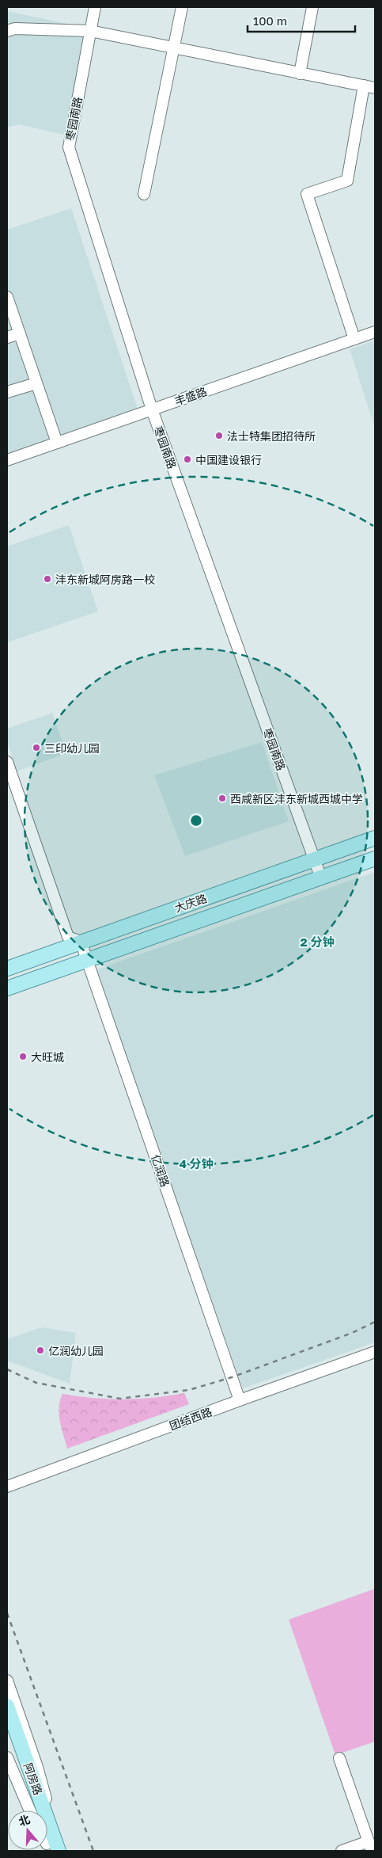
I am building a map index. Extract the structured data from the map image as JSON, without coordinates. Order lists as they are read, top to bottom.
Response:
{
  "streets": {
    "main road": ["大庆路", "阿房路"],
    "street": [
      "枣园南路",
      "丰盛路",
      "亿润路",
      "团结西路"
    ]
  },
  "crossings": [
    ["枣园南路", "丰盛路"],
    ["枣园南路", "大庆路"],
    ["大庆路", "亿润路"],
    ["亿润路", "团结西路"]
  ],
  "places": [
    "法士特集团招待所",
    "中国建设银行",
    "沣东新城阿房路一校",
    "三印幼儿园",
    "西咸新区沣东新城西城中学",
    "大旺城",
    "亿润幼儿园"
  ],
  "scale_bar": "100 m",
  "north": "top",
  "rings": ["2 分钟", "4 分钟"]
}
